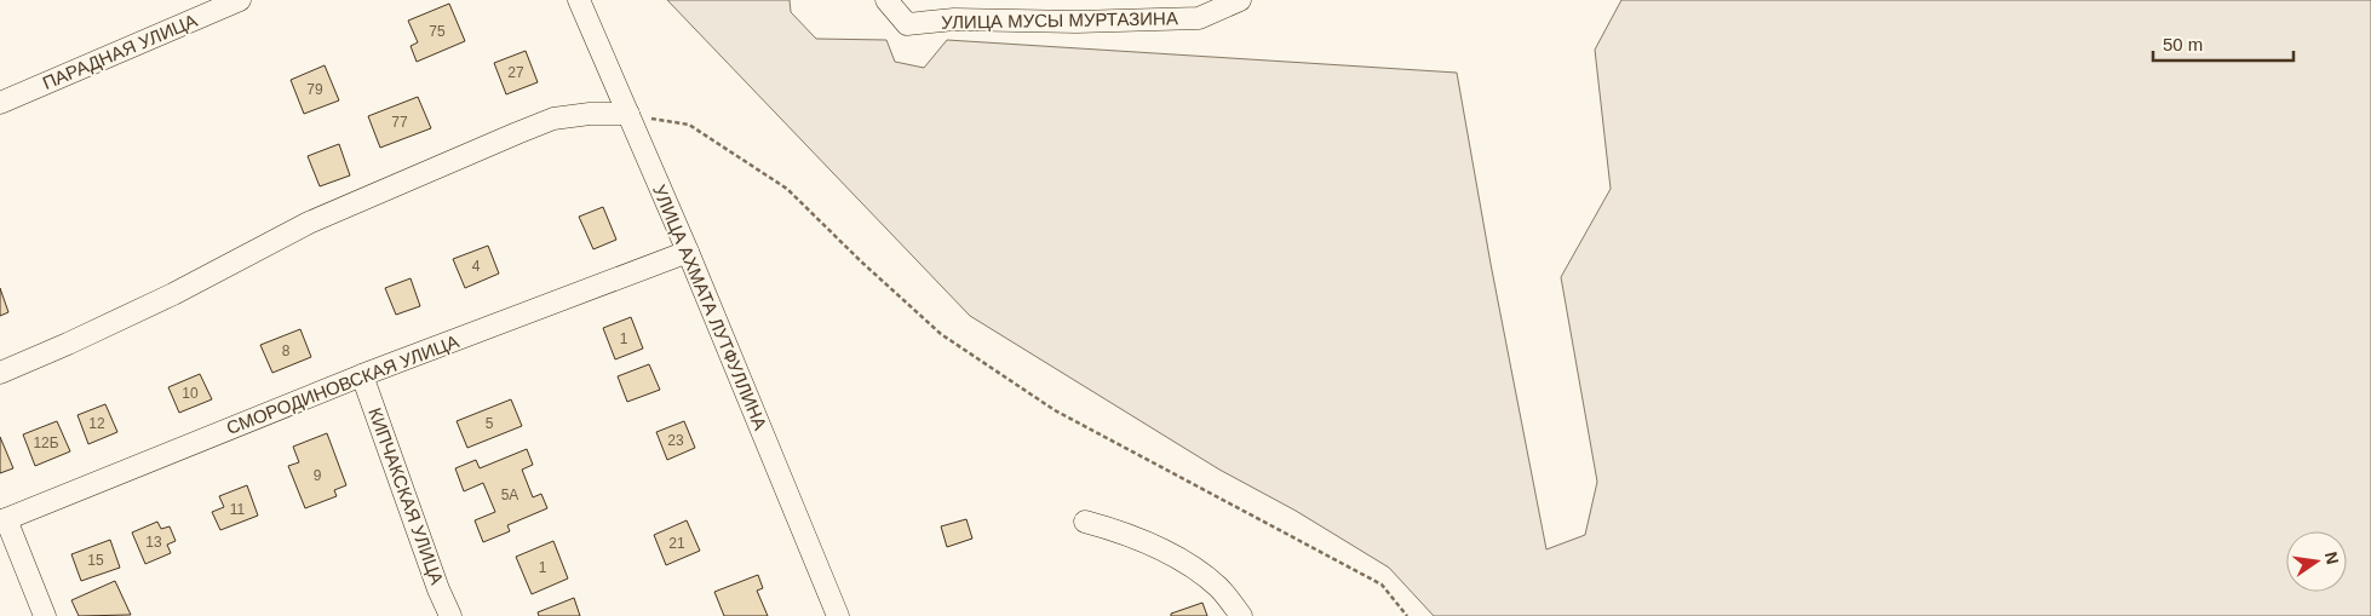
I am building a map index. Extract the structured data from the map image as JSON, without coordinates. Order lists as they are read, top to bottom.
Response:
{
  "streets": {
    "street": [
      "УЛИЦА МУСЫ МУРТАЗИНА",
      "ПАРАДНАЯ УЛИЦА",
      "УЛИЦА АХМАТА ЛУТФУЛЛИНА",
      "СМОРОДИНОВСКАЯ УЛИЦА",
      "КИПЧАКСКАЯ УЛИЦА"
    ]
  },
  "crossings": [
    ["УЛИЦА АХМАТА ЛУТФУЛЛИНА", "СМОРОДИНОВСКАЯ УЛИЦА"],
    ["СМОРОДИНОВСКАЯ УЛИЦА", "КИПЧАКСКАЯ УЛИЦА"]
  ],
  "house_numbers": [
    "75",
    "27",
    "79",
    "77",
    "4",
    "1",
    "8",
    "10",
    "12",
    "5",
    "23",
    "12Б",
    "9",
    "5А",
    "11",
    "13",
    "21",
    "15",
    "1"
  ],
  "scale_bar": "50 m",
  "north": "right"
}
